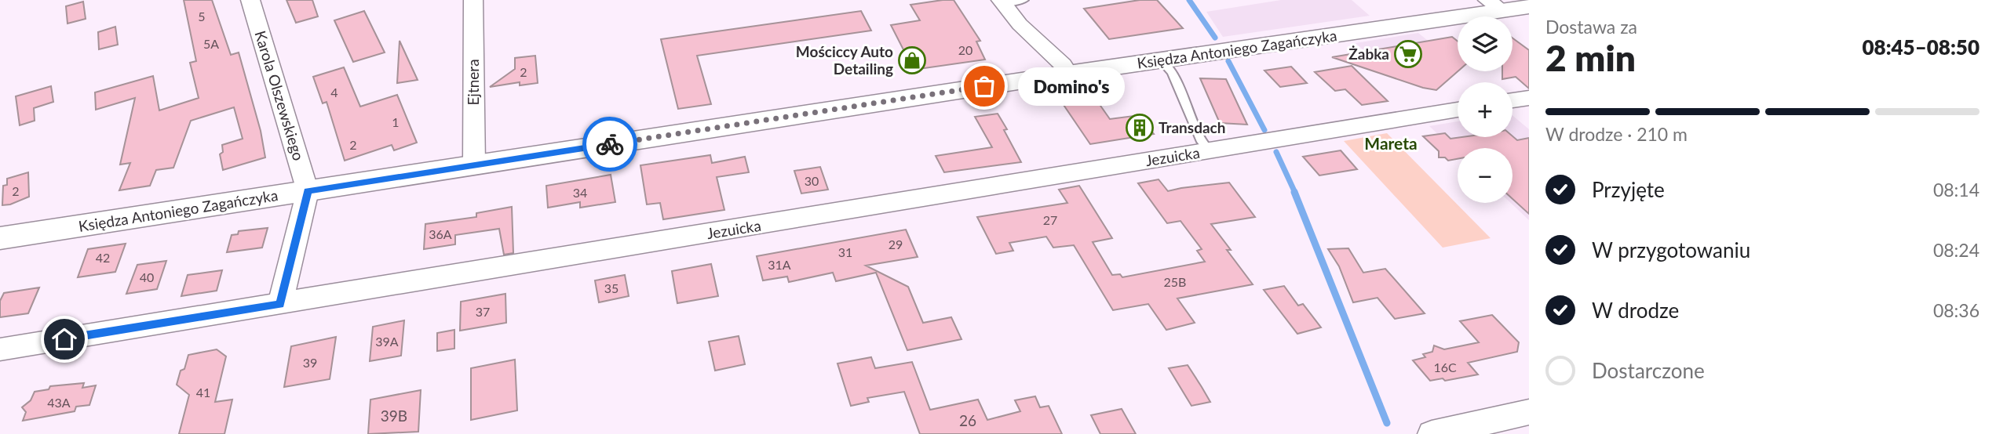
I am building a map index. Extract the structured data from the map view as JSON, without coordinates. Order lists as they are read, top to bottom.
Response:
{
  "streets": {
    "street": [
      "Księdza Antoniego Zagańczyka",
      "Ejtnera",
      "Karola Olszewskiego",
      "Jezuicka"
    ]
  },
  "crossings": [
    ["Księdza Antoniego Zagańczyka", "Ejtnera"],
    ["Księdza Antoniego Zagańczyka", "Karola Olszewskiego"]
  ],
  "districts": ["Mareta"],
  "places": {
    "supermarket": ["Żabka"],
    "shop": ["Mościccy Auto Detailing"],
    "other": ["Domino's"],
    "building": ["Transdach"]
  },
  "house_numbers": [
    "5",
    "5A",
    "20",
    "2",
    "4",
    "1",
    "2",
    "30",
    "2",
    "34",
    "27",
    "36A",
    "29",
    "31",
    "42",
    "31A",
    "40",
    "25B",
    "35",
    "37",
    "39A",
    "39",
    "16C",
    "41",
    "43A",
    "39B",
    "26"
  ],
  "page": {
    "heading": ["2 min", "Dostawa za", "08:45–08:50"],
    "map_buttons": ["+", "−"],
    "bubble": "Domino's",
    "bar": "W drodze · 210 m",
    "list": [
      ["Przyjęte", "08:14"],
      ["W przygotowaniu", "08:24"],
      ["W drodze", "08:36"],
      "Dostarczone"
    ]
  }
}
